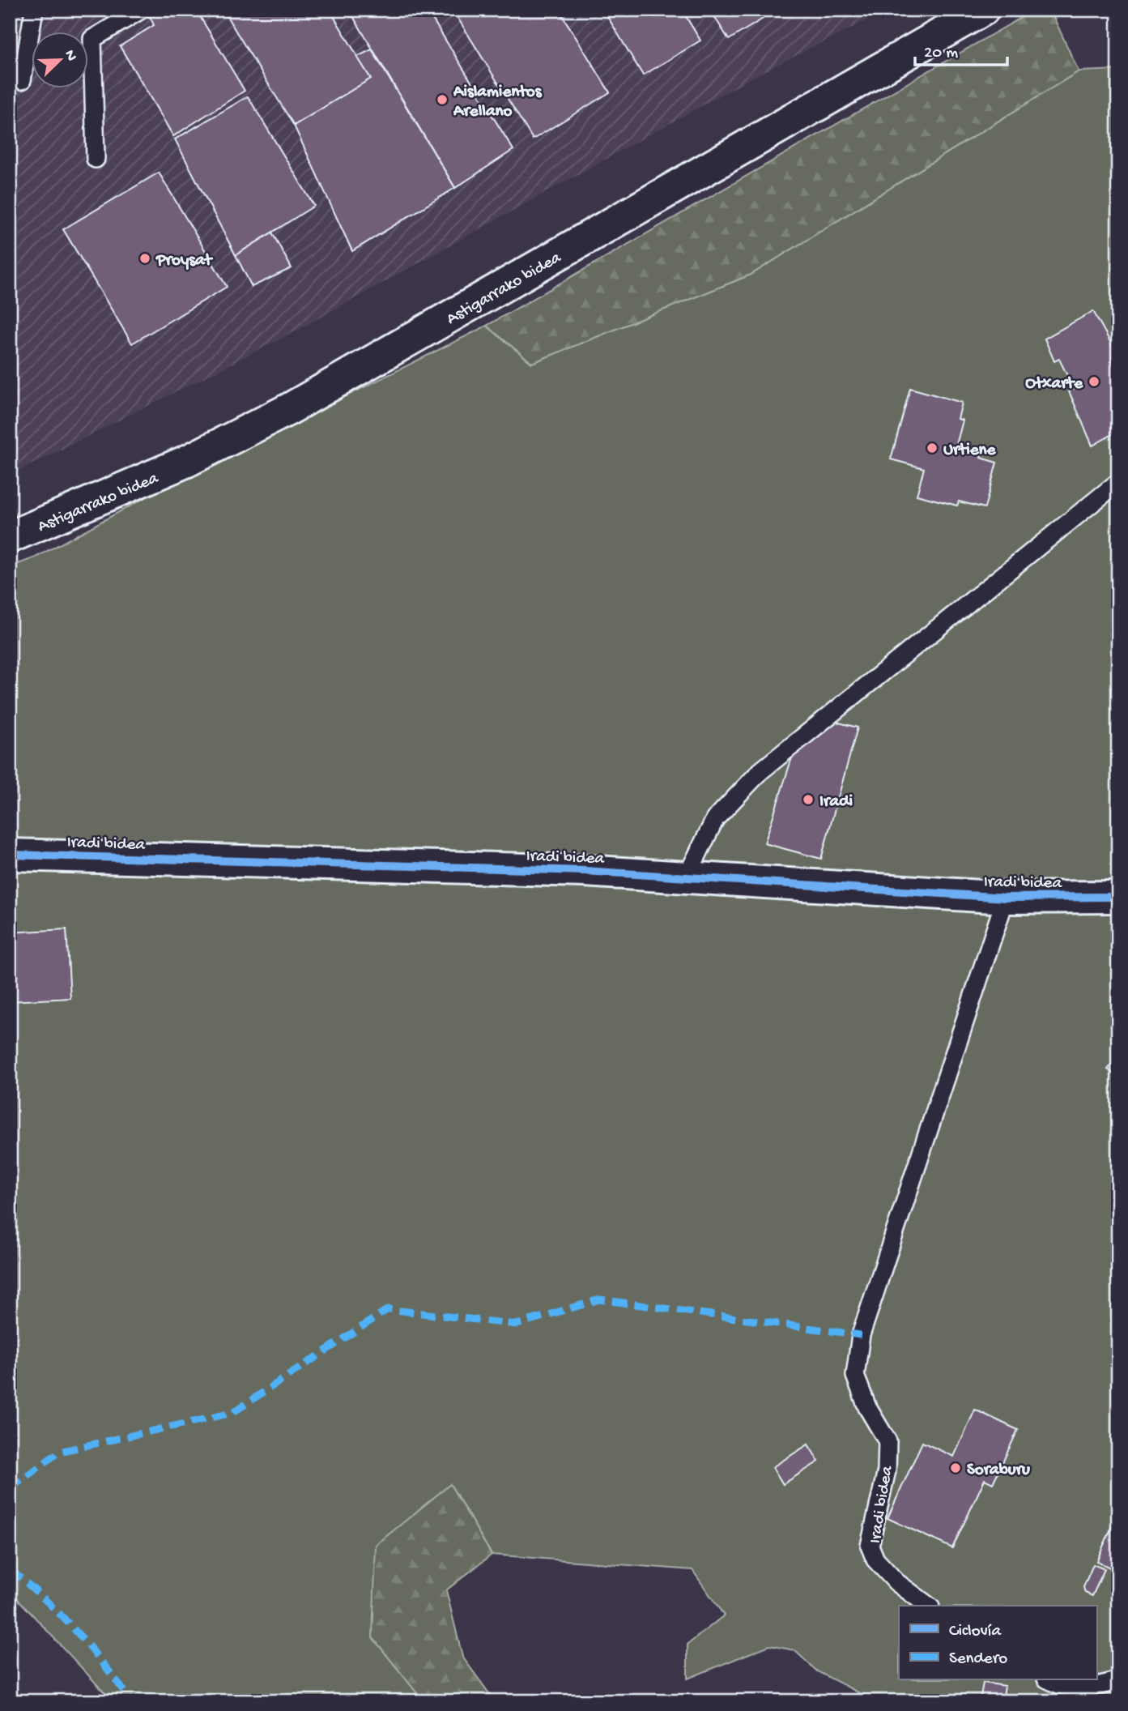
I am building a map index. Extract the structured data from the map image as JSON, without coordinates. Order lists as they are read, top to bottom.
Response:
{
  "streets": {
    "street": ["Astigarrako bidea", "Iradi bidea"]
  },
  "places": [
    "Aislamientos Arellano",
    "Proysat",
    "Otxarte",
    "Urtiene",
    "Iradi",
    "Soraburu"
  ],
  "legend": ["Ciclovía", "Sendero"],
  "scale_bar": "20 m",
  "north": "top right"
}
